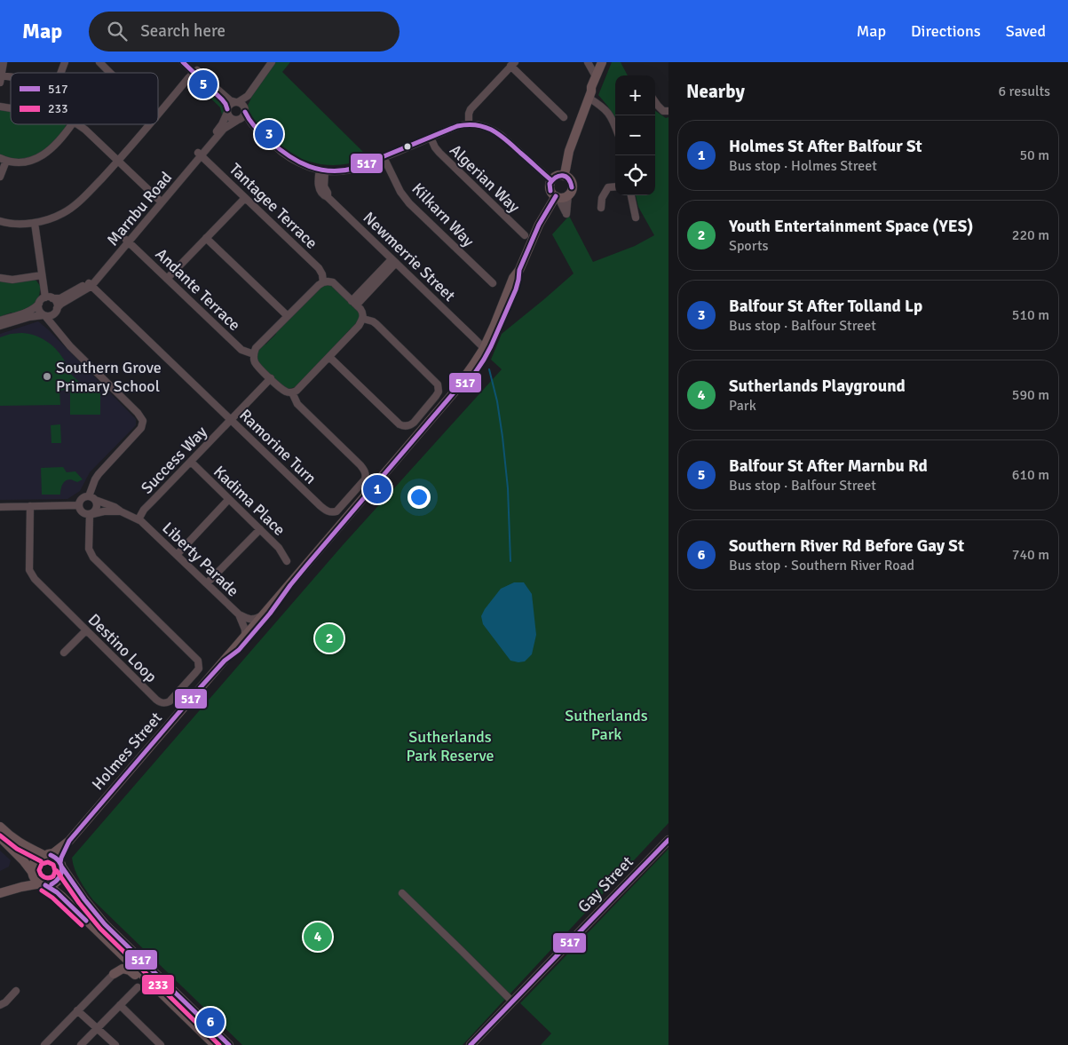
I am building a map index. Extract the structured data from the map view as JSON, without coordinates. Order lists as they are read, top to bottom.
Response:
{
  "streets": {
    "main road": ["Holmes Street", "Gay Street"],
    "street": [
      "Algerian Way",
      "Tantagee Terrace",
      "Marnbu Road",
      "Kilkarn Way",
      "Newmerrie Street",
      "Andante Terrace",
      "Ramorine Turn",
      "Success Way",
      "Kadima Place",
      "Liberty Parade",
      "Destino Loop"
    ]
  },
  "crossings": [
    ["Tantagee Terrace", "Marnbu Road"],
    ["Marnbu Road", "Andante Terrace"],
    ["Marnbu Road", "Ramorine Turn"],
    ["Newmerrie Street", "Holmes Street"],
    ["Ramorine Turn", "Success Way"],
    ["Success Way", "Kadima Place"],
    ["Success Way", "Liberty Parade"],
    ["Liberty Parade", "Destino Loop"],
    ["Liberty Parade", "Holmes Street"]
  ],
  "parks": ["Sutherlands Park", "Sutherlands Park Reserve"],
  "places": ["Southern Grove Primary School"],
  "lines": ["transit line 517", "transit line 233"],
  "legend": ["517", "233"],
  "page": {
    "header": "Map",
    "search": "Search here",
    "nav": ["Map", "Directions", "Saved"],
    "heading": ["Nearby", "6 results"],
    "pins": [
      "5",
      "3",
      "1",
      "2",
      "4",
      "6"
    ],
    "map_buttons": ["+", "−"],
    "list": [
      {
        "mark": "1",
        "name": "Holmes St After Balfour St",
        "note": "Bus stop · Holmes Street",
        "value": "50 m"
      },
      {
        "mark": "2",
        "name": "Youth Entertainment Space (YES)",
        "note": "Sports",
        "value": "220 m"
      },
      {
        "mark": "3",
        "name": "Balfour St After Tolland Lp",
        "note": "Bus stop · Balfour Street",
        "value": "510 m"
      },
      {
        "mark": "4",
        "name": "Sutherlands Playground",
        "note": "Park",
        "value": "590 m"
      },
      {
        "mark": "5",
        "name": "Balfour St After Marnbu Rd",
        "note": "Bus stop · Balfour Street",
        "value": "610 m"
      },
      {
        "mark": "6",
        "name": "Southern River Rd Before Gay St",
        "note": "Bus stop · Southern River Road",
        "value": "740 m"
      }
    ]
  }
}
